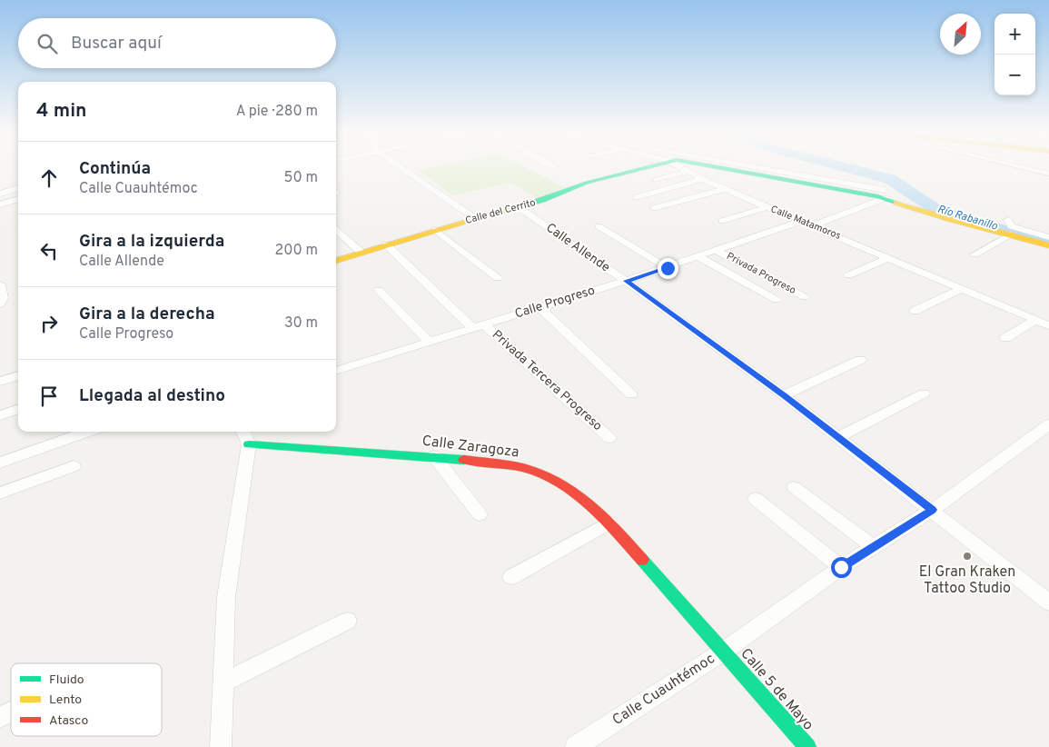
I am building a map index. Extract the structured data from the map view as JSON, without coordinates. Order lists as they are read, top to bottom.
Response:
{
  "streets": {
    "street": [
      "Calle del Cerrito",
      "Calle Matamoros",
      "Calle Allende",
      "Privada Progreso",
      "Calle Progreso",
      "Privada Tercera Progreso",
      "Calle Zaragoza",
      "Calle Cuauhtémoc",
      "Calle 5 de Mayo"
    ]
  },
  "crossings": [
    ["Calle del Cerrito", "Calle Allende"],
    ["Calle del Cerrito", "Privada Tercera Progreso"],
    ["Calle Matamoros", "Calle Progreso"],
    ["Calle Allende", "Calle Progreso"],
    ["Calle Allende", "Calle Cuauhtémoc"],
    ["Privada Progreso", "Calle Progreso"],
    ["Calle Progreso", "Privada Tercera Progreso"],
    ["Calle Zaragoza", "Calle Cuauhtémoc"],
    ["Calle Zaragoza", "Calle 5 de Mayo"],
    ["Calle Cuauhtémoc", "Calle 5 de Mayo"]
  ],
  "water": ["Río Rabanillo"],
  "places": ["El Gran Kraken Tattoo Studio"],
  "legend": ["Fluido", "Lento", "Atasco"],
  "north": "top right",
  "page": {
    "map_buttons": ["+", "−"],
    "search": "Buscar aquí",
    "heading": ["4 min", "A pie · 280 m"],
    "list": [
      ["Continúa", "Calle Cuauhtémoc", "50 m"],
      ["Gira a la izquierda", "Calle Allende", "200 m"],
      ["Gira a la derecha", "Calle Progreso", "30 m"],
      "Llegada al destino"
    ]
  }
}
